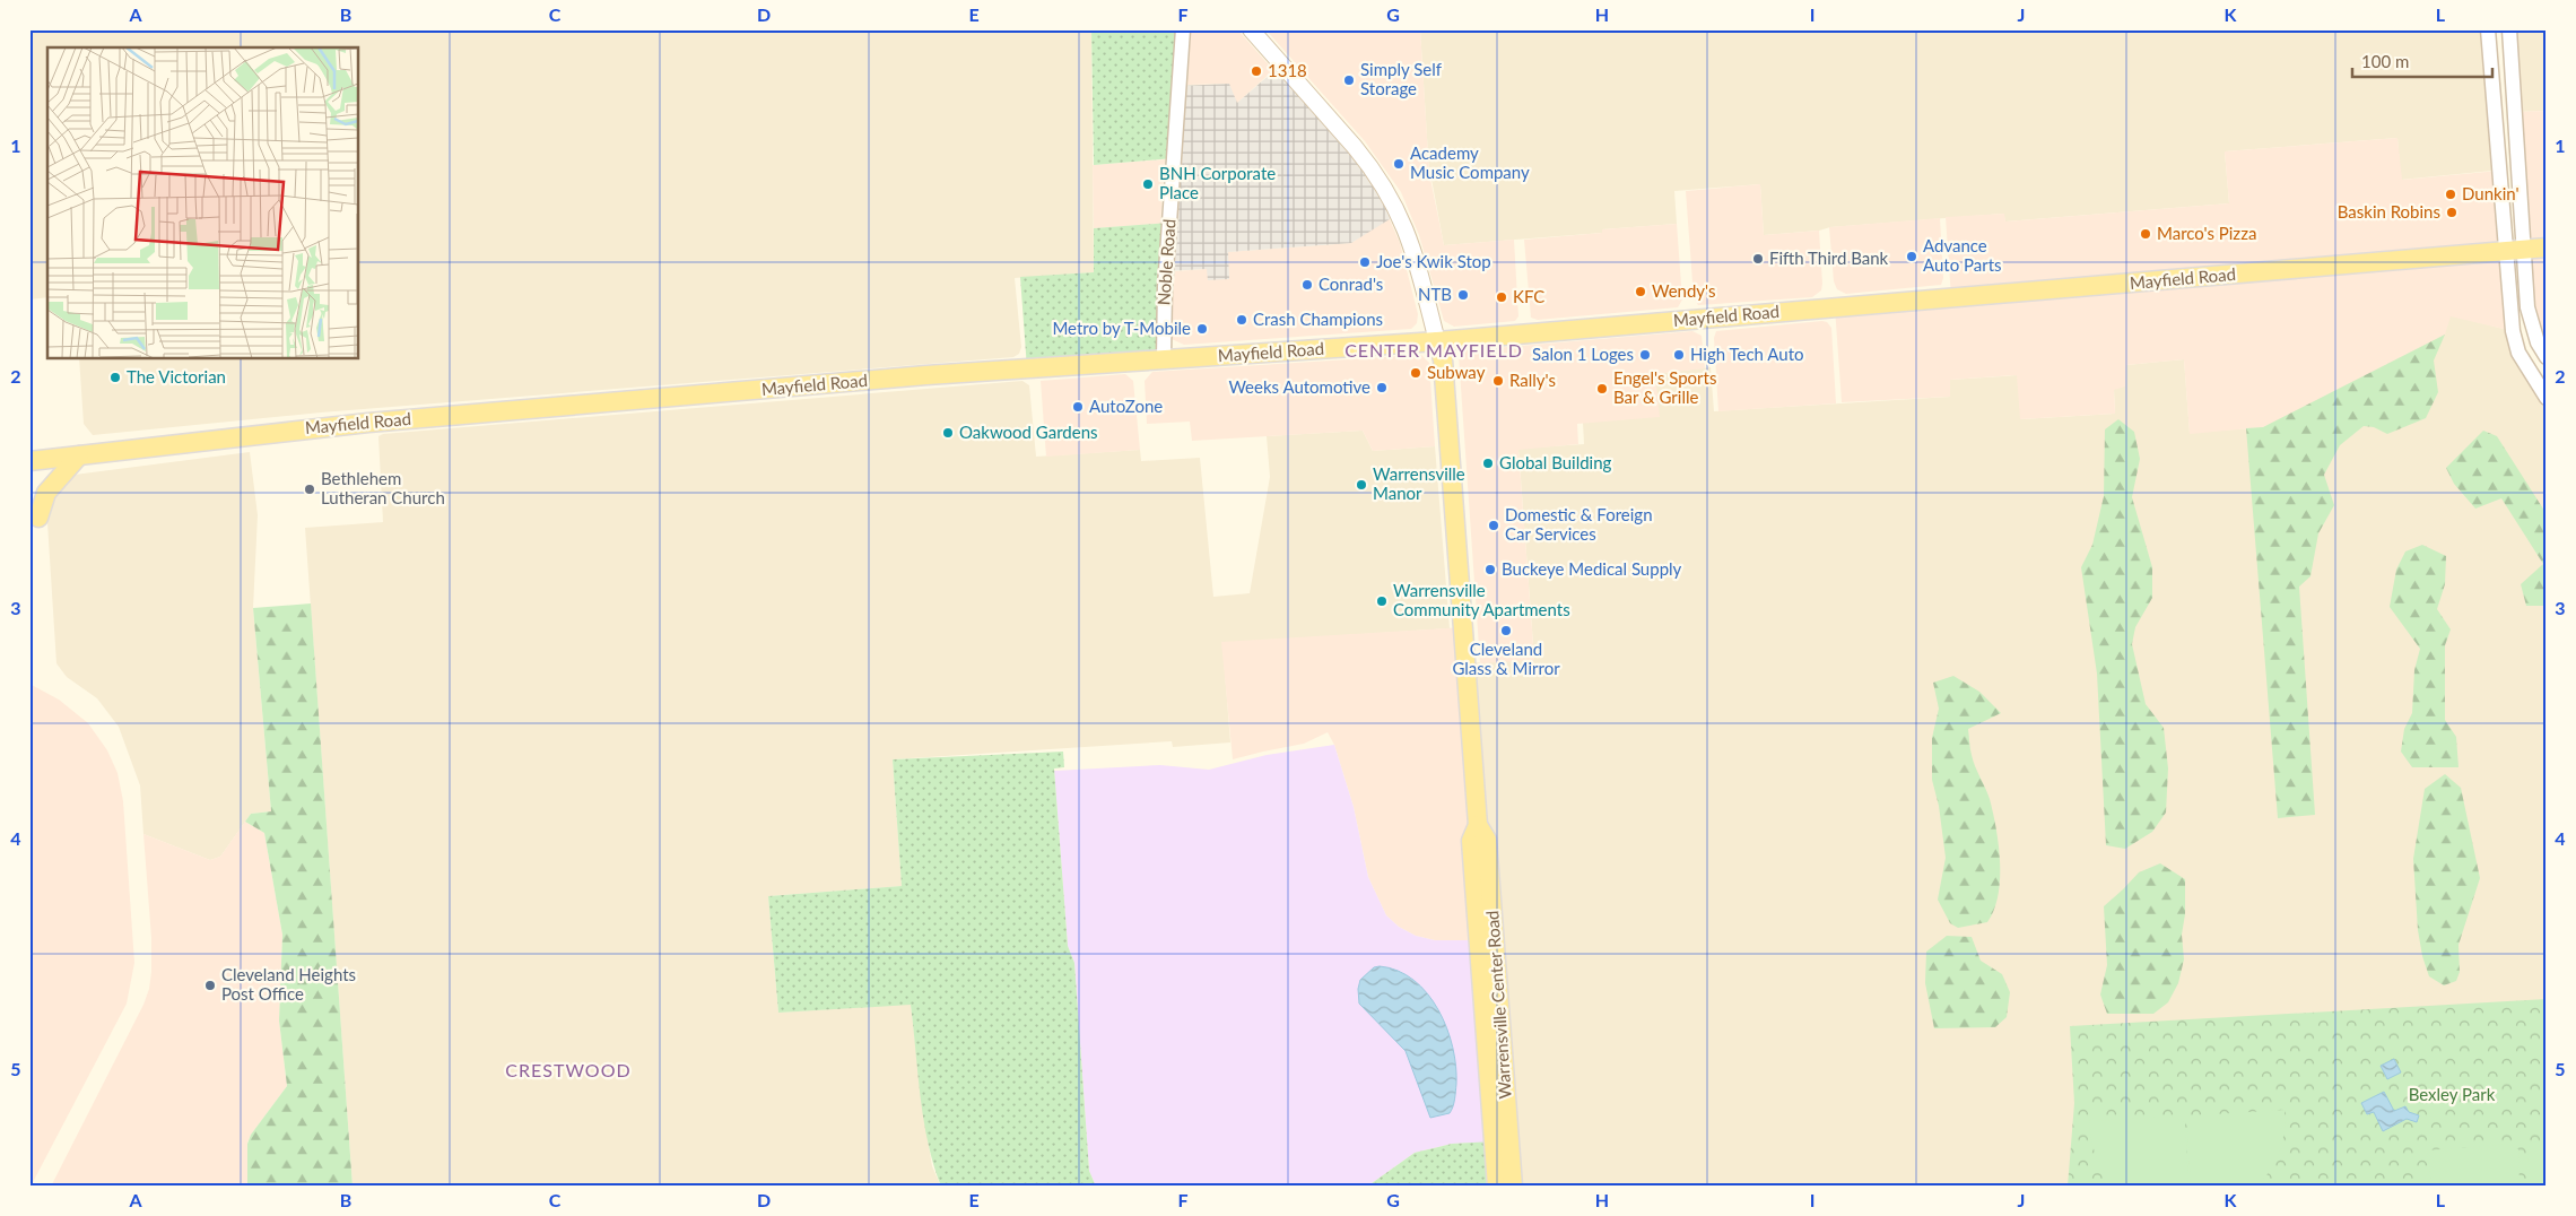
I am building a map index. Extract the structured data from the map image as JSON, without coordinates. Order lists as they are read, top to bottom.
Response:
{
  "streets": {
    "main road": ["Mayfield Road", "Warrensville Center Road"],
    "street": ["Noble Road"]
  },
  "crossings": [
    ["Noble Road", "Mayfield Road"],
    ["Mayfield Road", "Warrensville Center Road"]
  ],
  "districts": ["CENTER MAYFIELD", "CRESTWOOD"],
  "parks": ["Bexley Park"],
  "places": [
    "1318",
    "Simply Self Storage",
    "Academy Music Company",
    "BNH Corporate Place",
    "Dunkin'",
    "Baskin Robins",
    "Marco's Pizza",
    "Advance Auto Parts",
    "Fifth Third Bank",
    "Joe's Kwik Stop",
    "Conrad's",
    "Wendy's",
    "NTB",
    "KFC",
    "Crash Champions",
    "Metro by T-Mobile",
    "Salon 1 Loges",
    "High Tech Auto",
    "Subway",
    "The Victorian",
    "Rally's",
    "Weeks Automotive",
    "Engel's Sports Bar & Grille",
    "AutoZone",
    "Oakwood Gardens",
    "Global Building",
    "Warrensville Manor",
    "Bethlehem Lutheran Church",
    "Domestic & Foreign Car Services",
    "Buckeye Medical Supply",
    "Warrensville Community Apartments",
    "Cleveland Glass & Mirror",
    "Cleveland Heights Post Office"
  ],
  "scale_bar": "100 m",
  "grid": {
    "columns": [
      "A",
      "B",
      "C",
      "D",
      "E",
      "F",
      "G",
      "H",
      "I",
      "J",
      "K",
      "L"
    ],
    "rows": [
      "1",
      "2",
      "3",
      "4",
      "5"
    ]
  }
}
